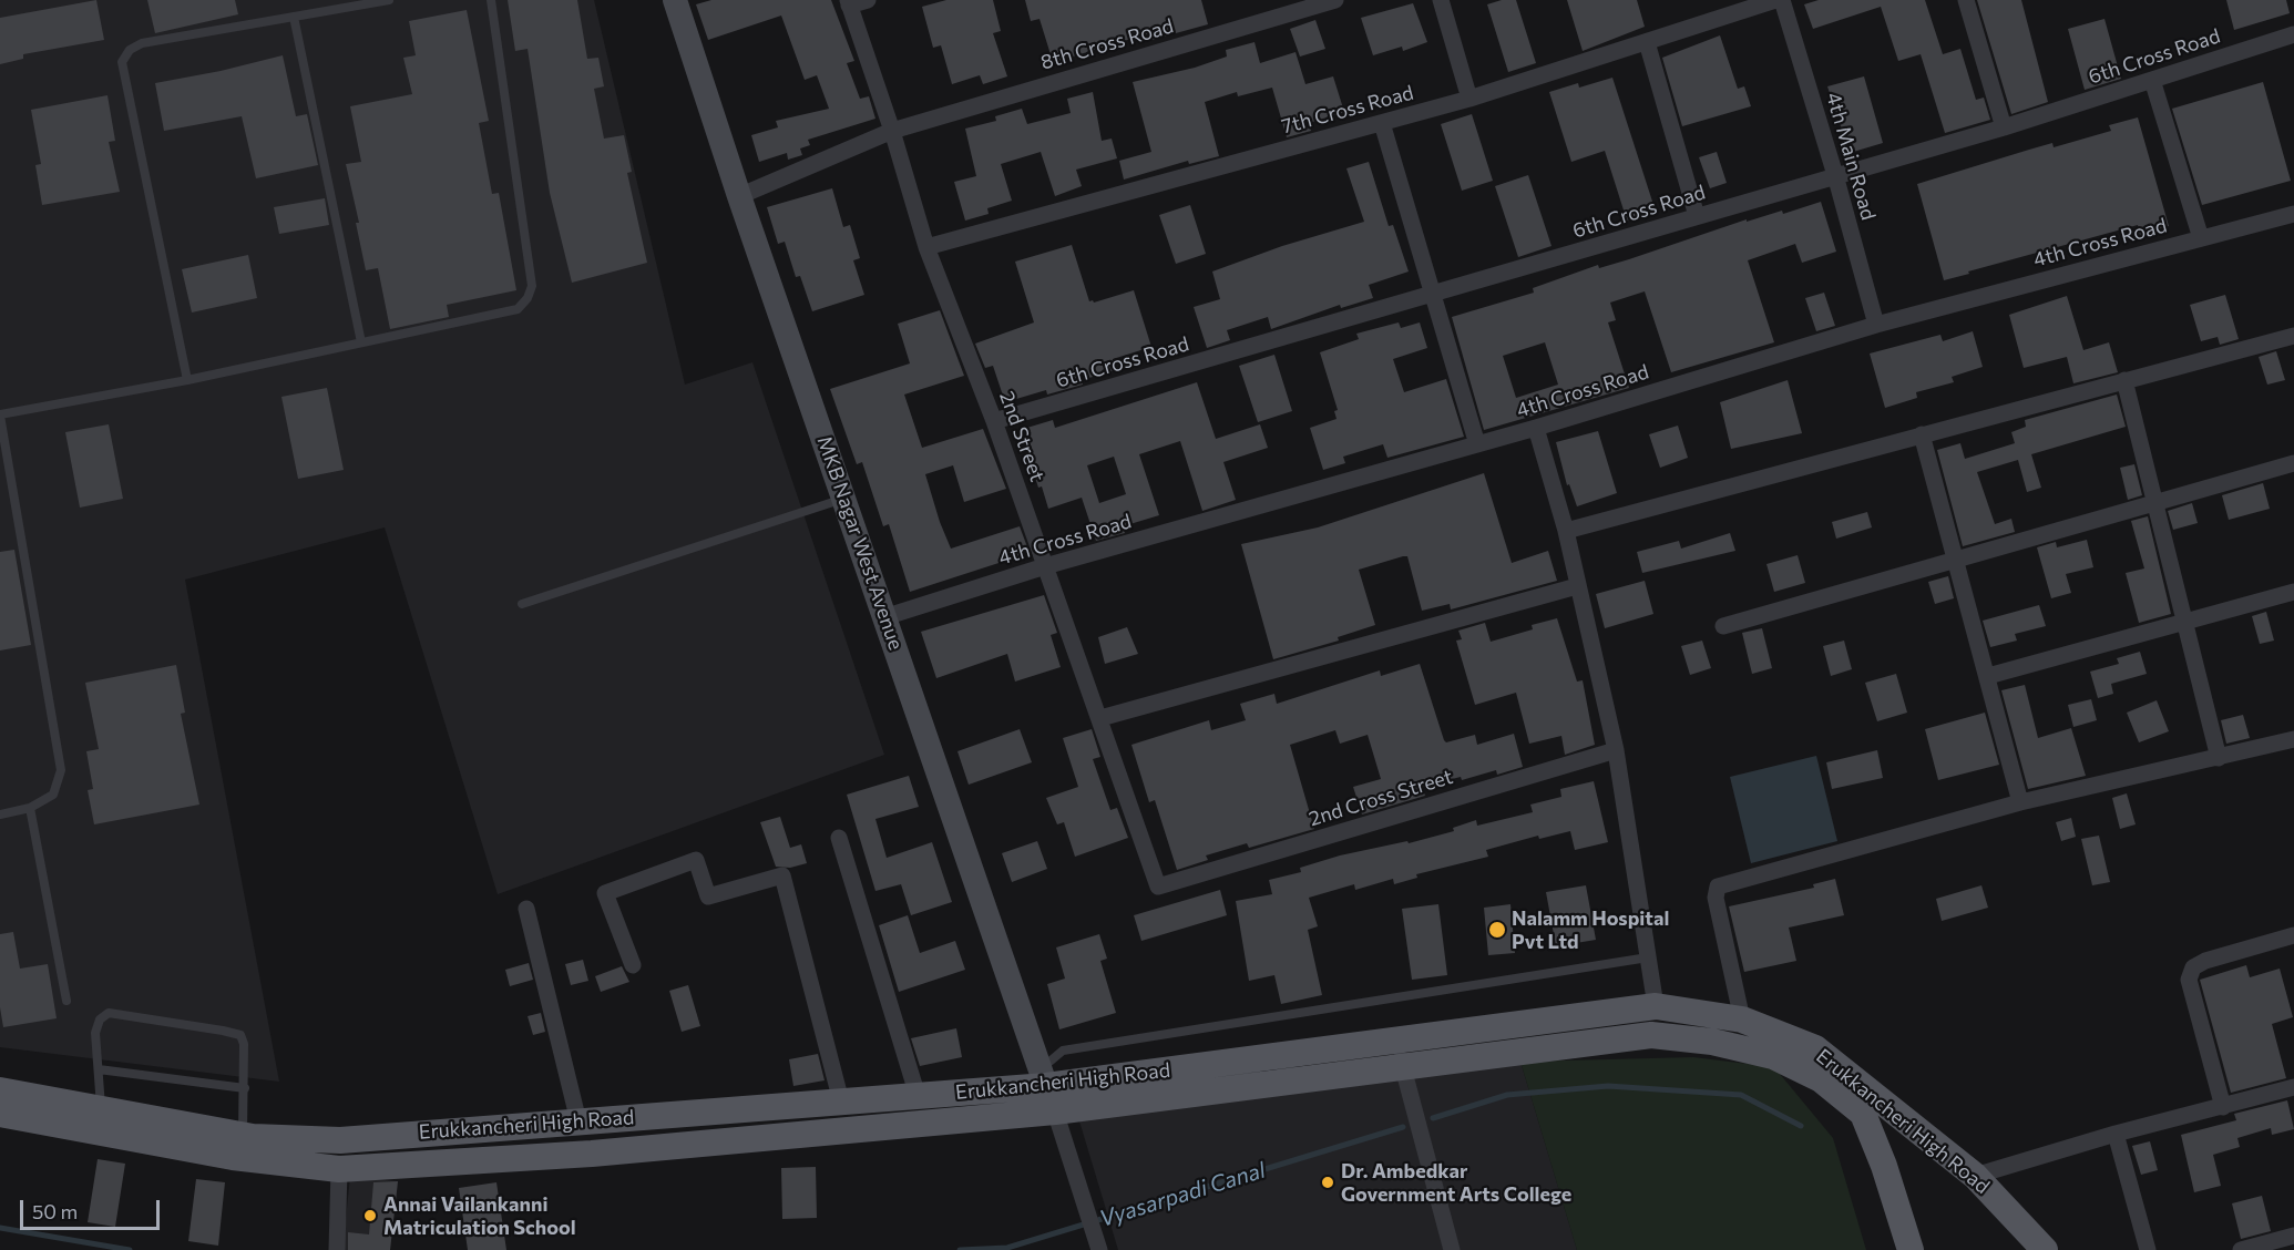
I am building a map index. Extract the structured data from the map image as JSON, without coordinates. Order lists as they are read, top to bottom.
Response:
{
  "streets": {
    "main road": ["MKB Nagar West Avenue", "Erukkancheri High Road"],
    "street": [
      "8th Cross Road",
      "6th Cross Road",
      "7th Cross Road",
      "4th Main Road",
      "4th Cross Road",
      "2nd Street",
      "2nd Cross Street"
    ]
  },
  "crossings": [
    ["8th Cross Road", "2nd Street"],
    ["8th Cross Road", "MKB Nagar West Avenue"],
    ["6th Cross Road", "4th Main Road"],
    ["6th Cross Road", "2nd Street"],
    ["7th Cross Road", "2nd Street"],
    ["4th Main Road", "4th Cross Road"],
    ["4th Cross Road", "2nd Street"],
    ["4th Cross Road", "MKB Nagar West Avenue"],
    ["2nd Street", "2nd Cross Street"],
    ["MKB Nagar West Avenue", "Erukkancheri High Road"]
  ],
  "water": ["Vyasarpadi Canal"],
  "places": ["Nalamm Hospital Pvt Ltd", "Dr. Ambedkar Government Arts College", "Annai Vailankanni Matriculation School"],
  "scale_bar": "50 m"
}
